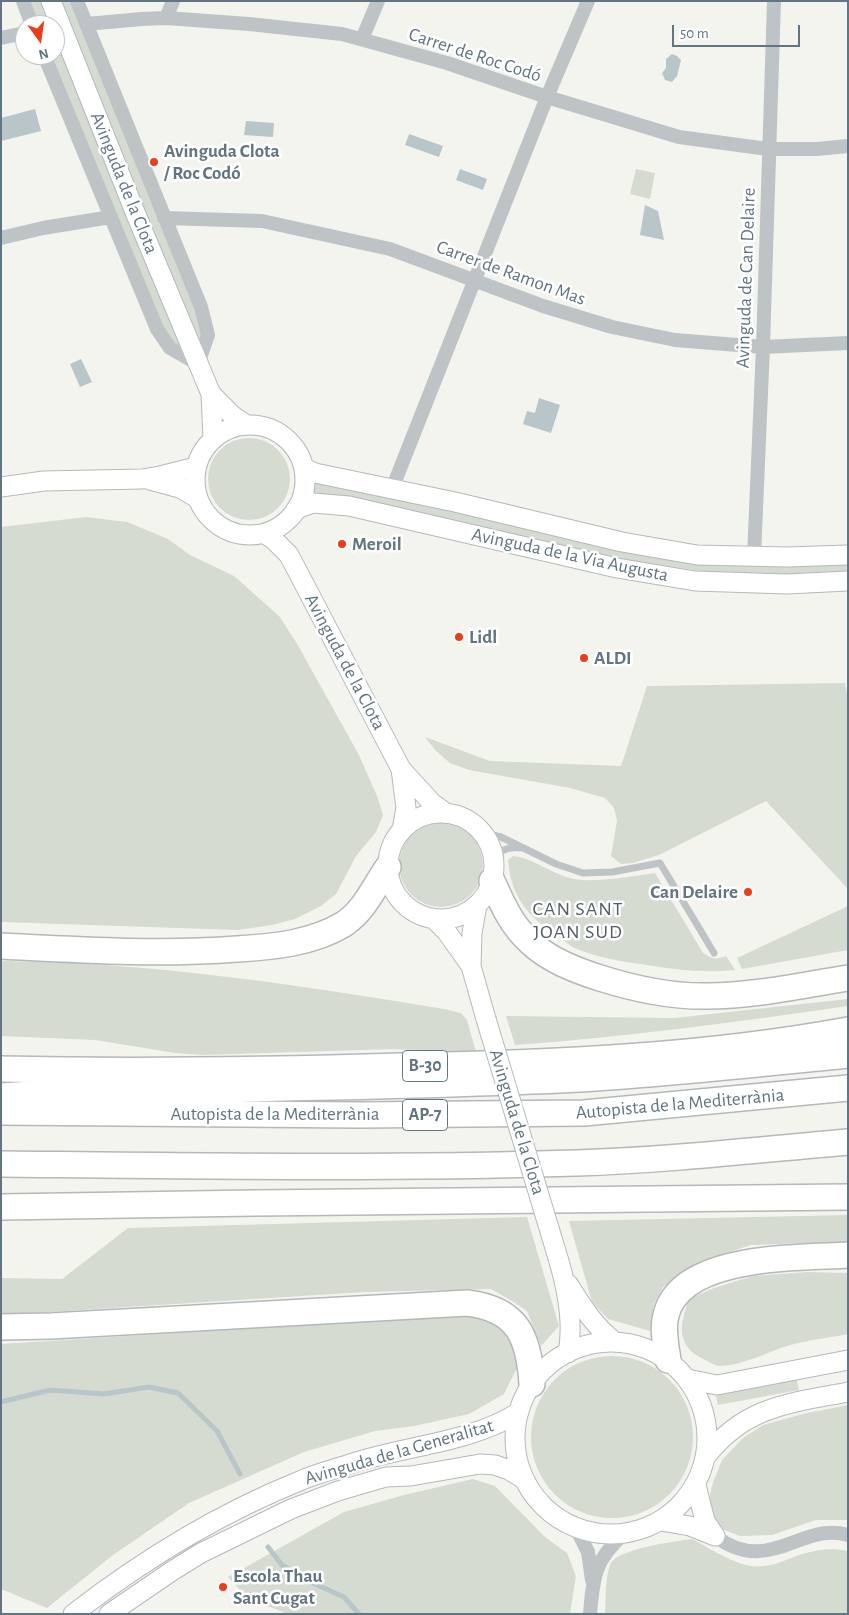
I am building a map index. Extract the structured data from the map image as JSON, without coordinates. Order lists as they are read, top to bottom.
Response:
{
  "streets": {
    "highway": ["B-30", "Autopista de la Mediterrània", "AP-7"],
    "street": [
      "Carrer de Roc Codó",
      "Avinguda de la Clota",
      "Carrer de Ramon Mas",
      "Avinguda de Can Delaire",
      "Avinguda de la Via Augusta",
      "Avinguda de la Generalitat"
    ]
  },
  "crossings": [
    ["Carrer de Roc Codó", "Avinguda de la Clota"],
    ["Carrer de Roc Codó", "Avinguda de Can Delaire"],
    ["Avinguda de la Clota", "Carrer de Ramon Mas"],
    ["Avinguda de la Clota", "Avinguda de la Via Augusta"],
    ["Carrer de Ramon Mas", "Avinguda de Can Delaire"],
    ["Avinguda de Can Delaire", "Avinguda de la Via Augusta"]
  ],
  "districts": ["CAN SANT JOAN SUD"],
  "places": [
    "Avinguda Clota / Roc Codó",
    "Meroil",
    "Lidl",
    "ALDI",
    "Can Delaire",
    "Escola Thau Sant Cugat"
  ],
  "scale_bar": "50 m",
  "north": "bottom"
}
